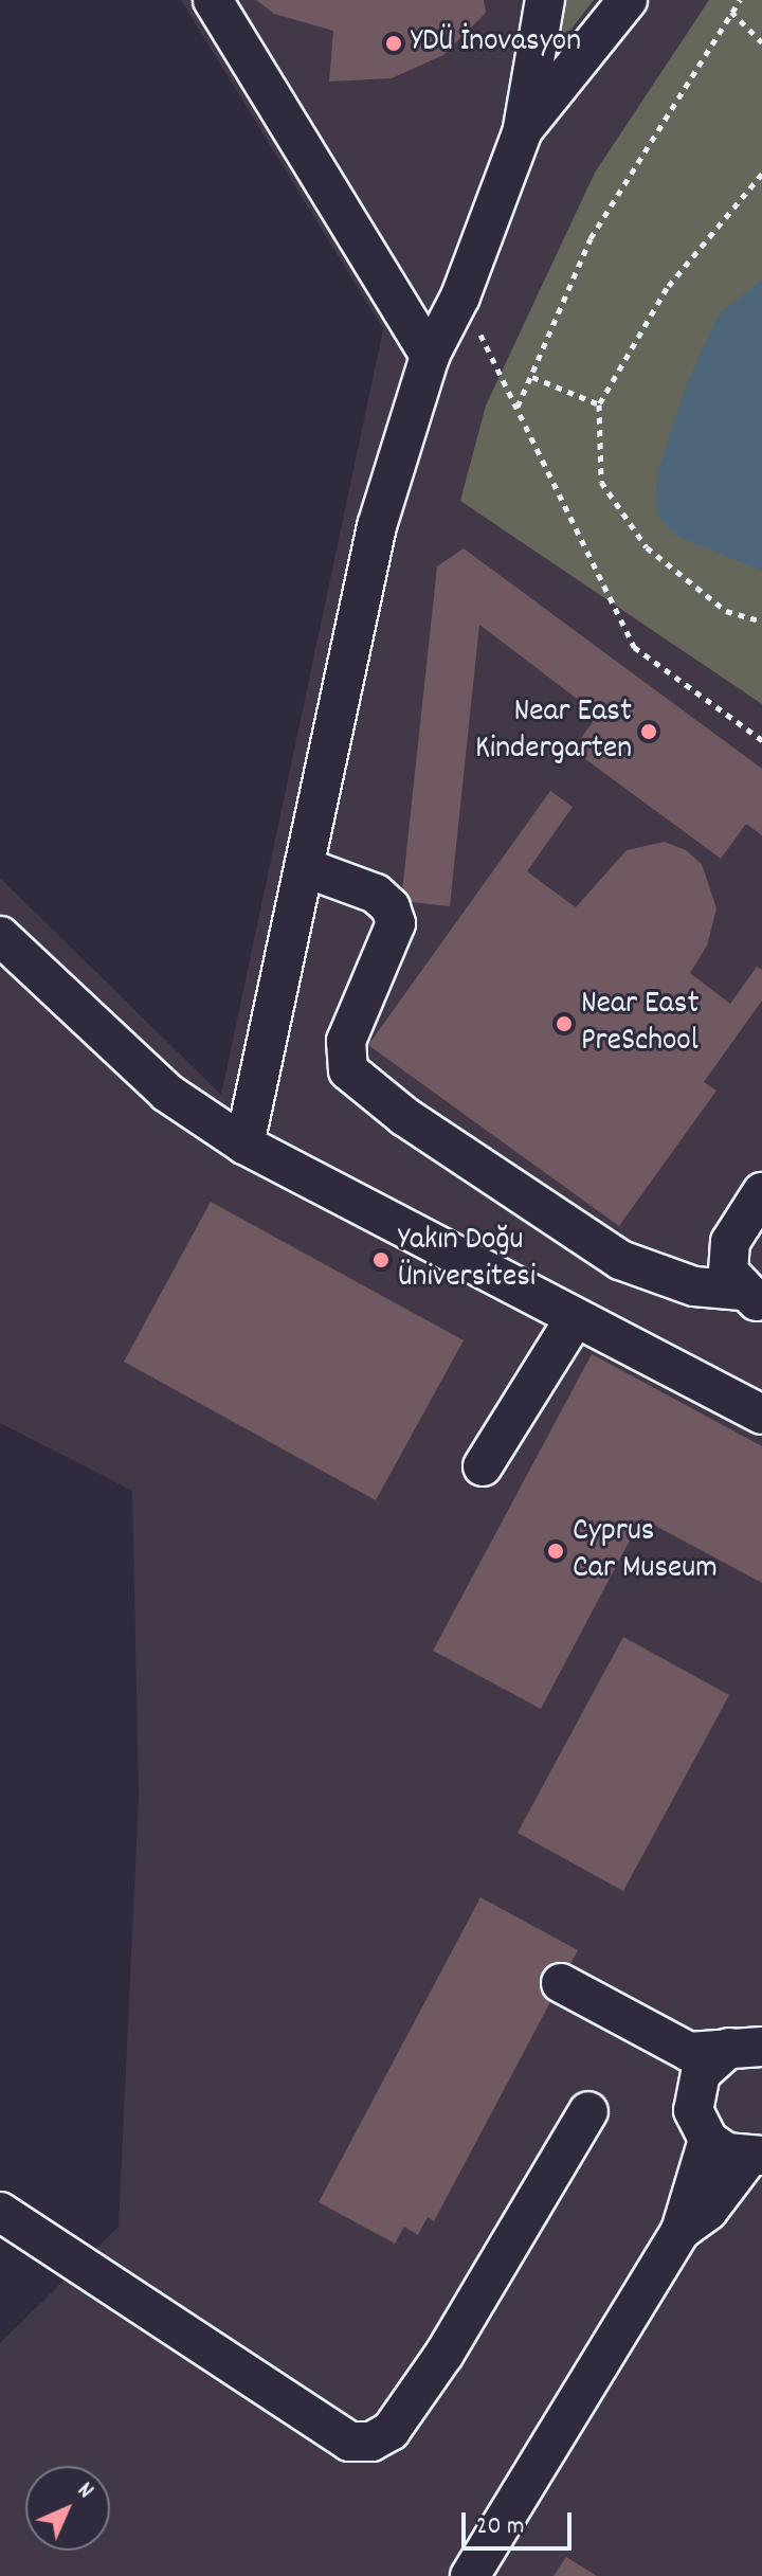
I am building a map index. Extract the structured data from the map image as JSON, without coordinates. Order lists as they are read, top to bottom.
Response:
{
  "places": [
    "YDÜ İnovasyon",
    "Near East Kindergarten",
    "Near East PreSchool",
    "Yakın Doğu Üniversitesi",
    "Cyprus Car Museum"
  ],
  "scale_bar": "20 m",
  "north": "top right"
}
